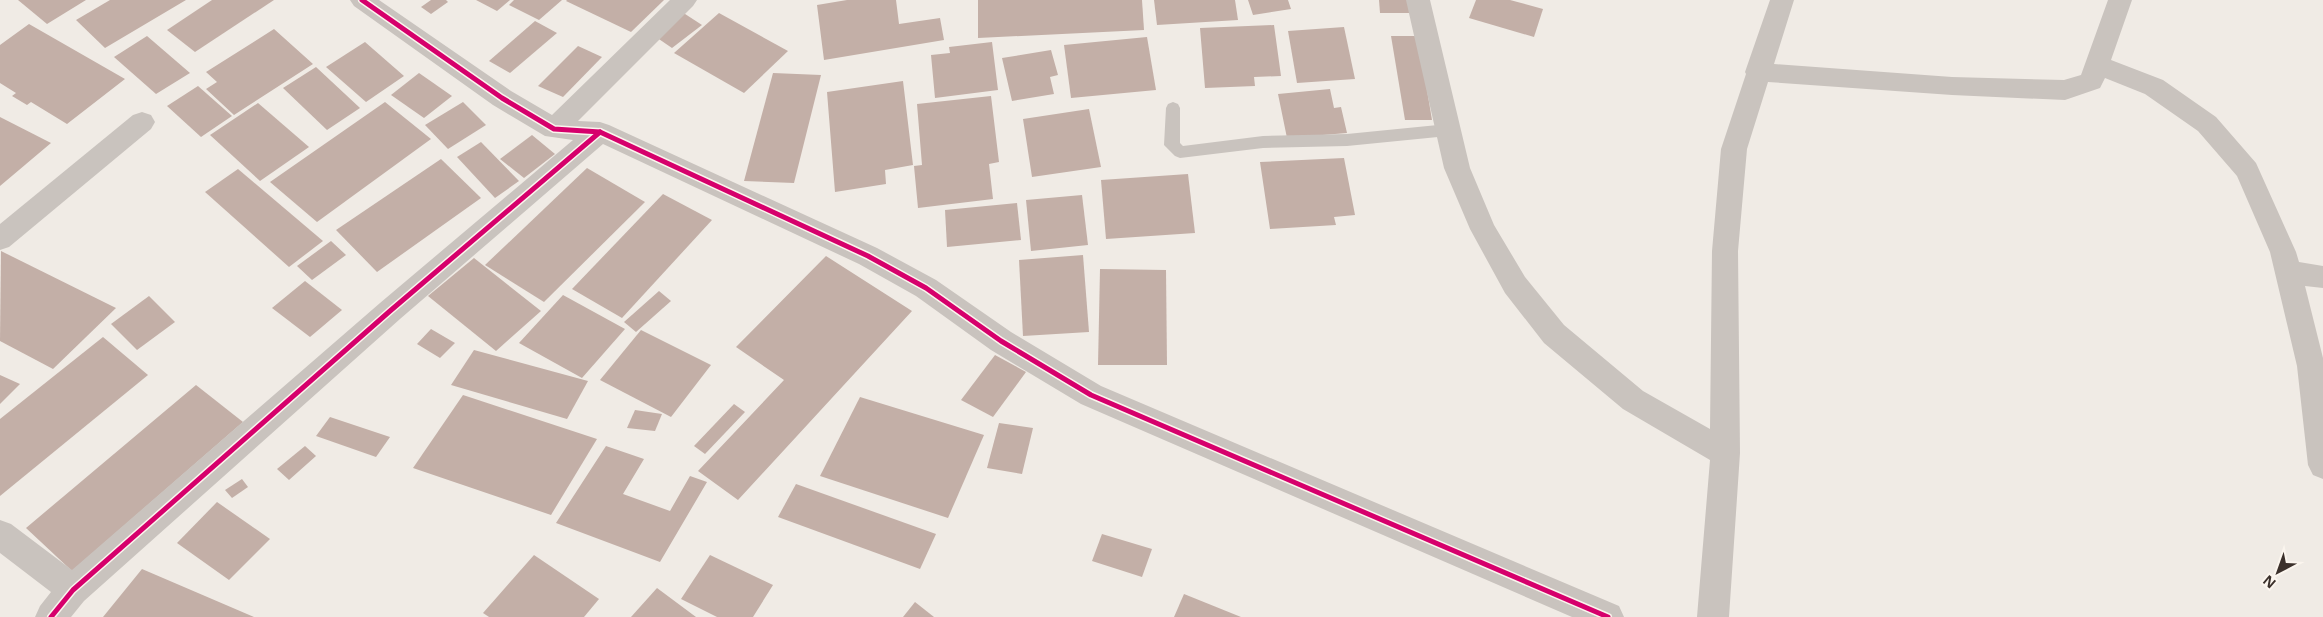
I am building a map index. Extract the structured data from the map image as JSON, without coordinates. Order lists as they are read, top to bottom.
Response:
{
  "north": "bottom left"
}
